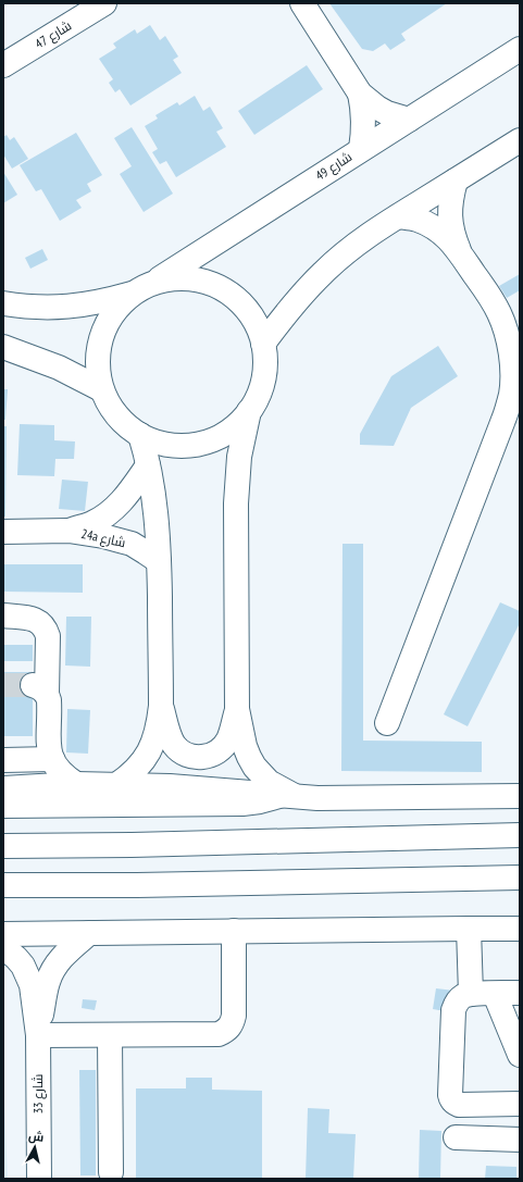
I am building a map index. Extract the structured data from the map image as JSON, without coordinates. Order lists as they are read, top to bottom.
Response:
{
  "streets": {
    "main road": [
      "شارع 47",
      "شارع 49",
      "24a شارع",
      "شارع 33"
    ]
  },
  "north": "top"
}
